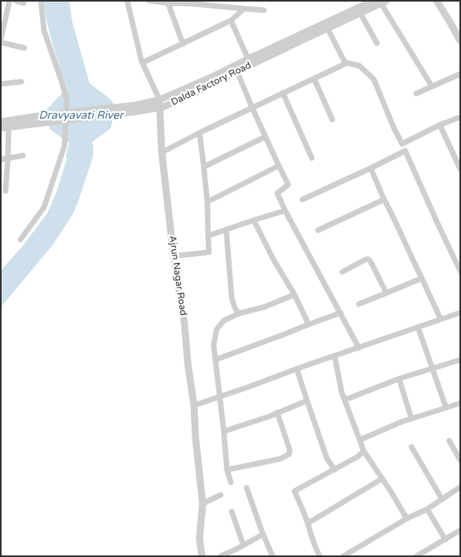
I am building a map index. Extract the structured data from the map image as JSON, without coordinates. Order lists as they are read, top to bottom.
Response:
{
  "streets": {
    "street": ["Dalda Factory Road", "Ajrun Nagar Road"]
  },
  "crossings": [
    ["Dalda Factory Road", "Ajrun Nagar Road"]
  ],
  "water": ["Dravyavati River"]
}
